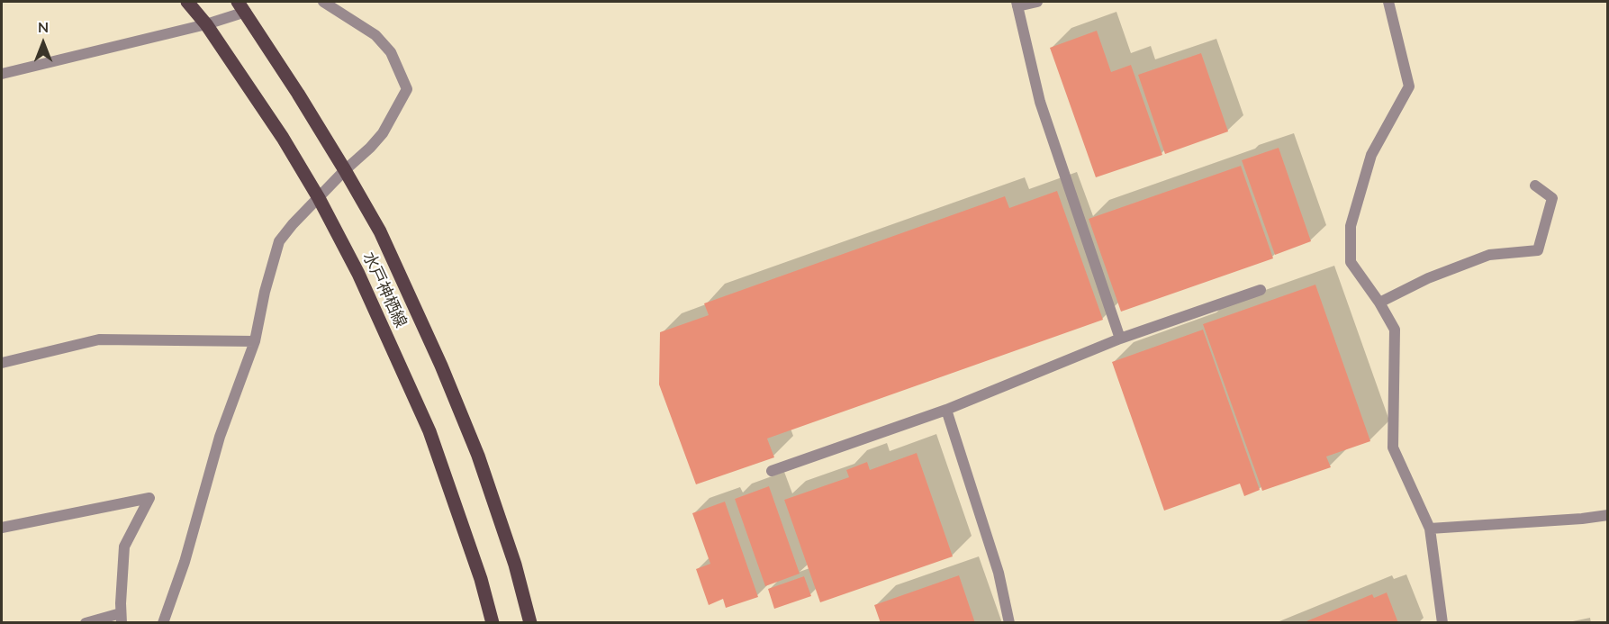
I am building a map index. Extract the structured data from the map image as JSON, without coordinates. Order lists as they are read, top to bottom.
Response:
{
  "streets": {
    "main road": ["水戸神栖線"]
  },
  "north": "top"
}
